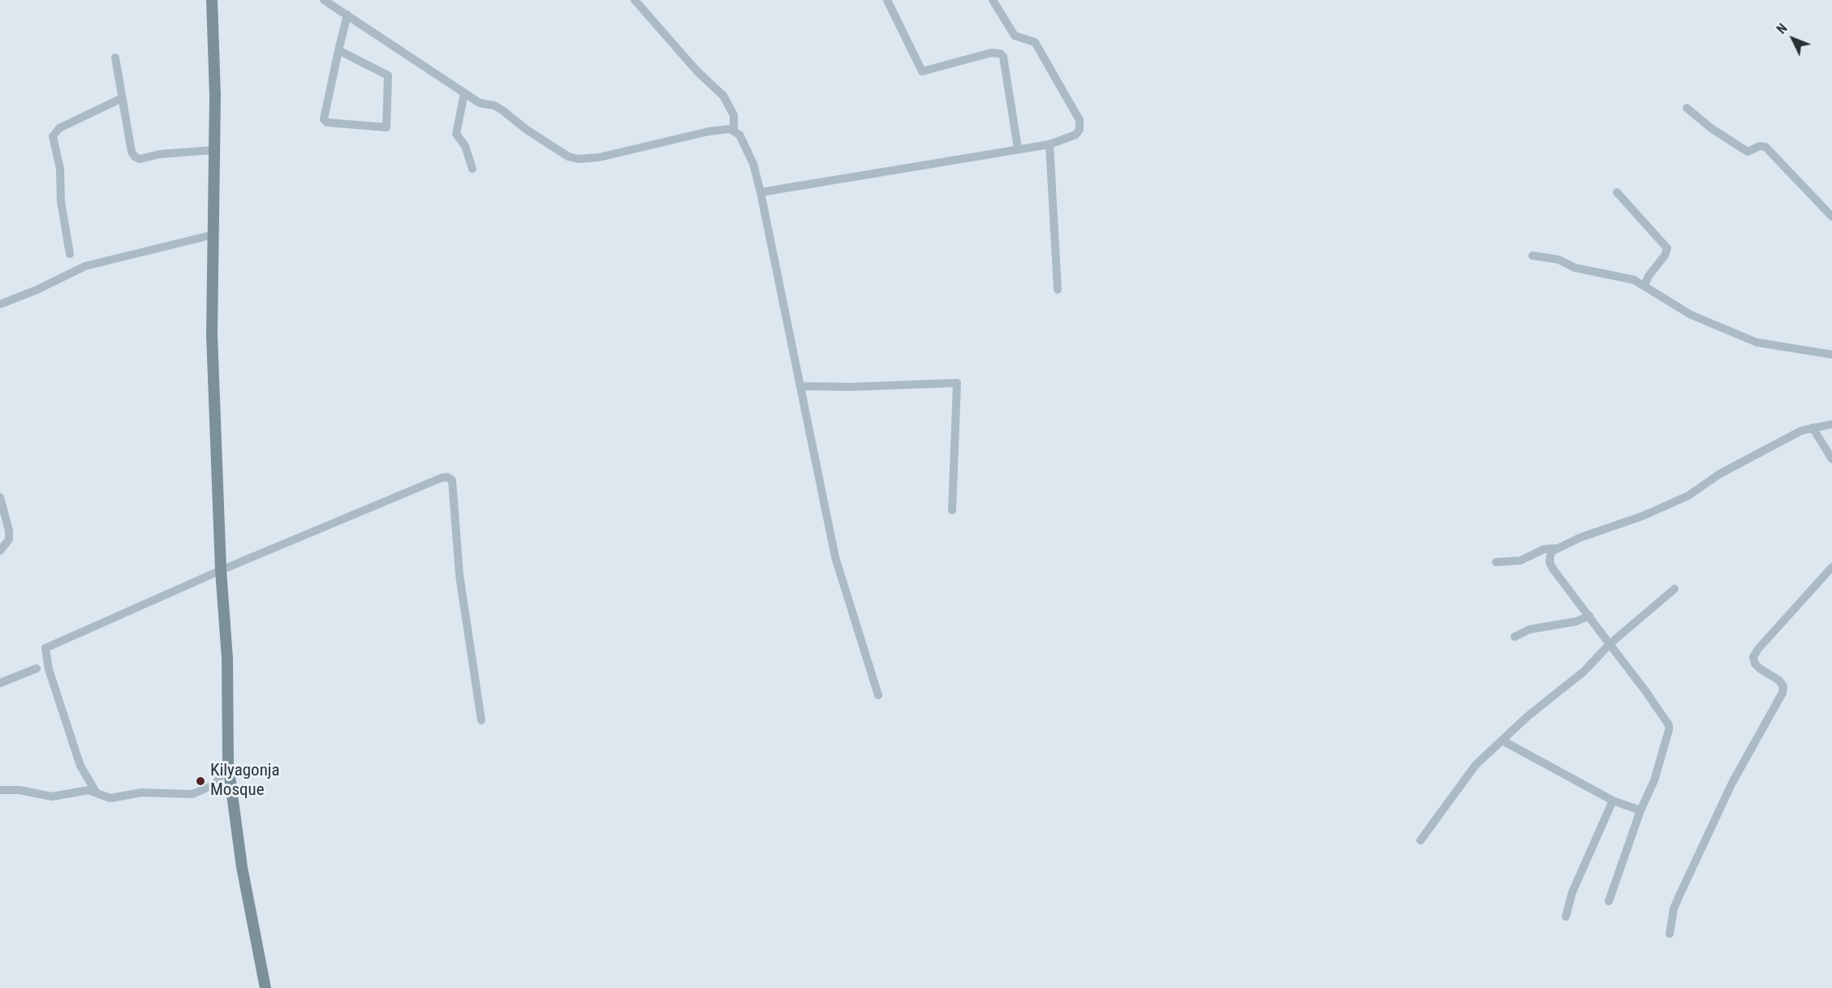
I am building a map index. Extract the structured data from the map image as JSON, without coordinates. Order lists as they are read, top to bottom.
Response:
{
  "places": ["Kilyagonja Mosque"],
  "north": "top left"
}
